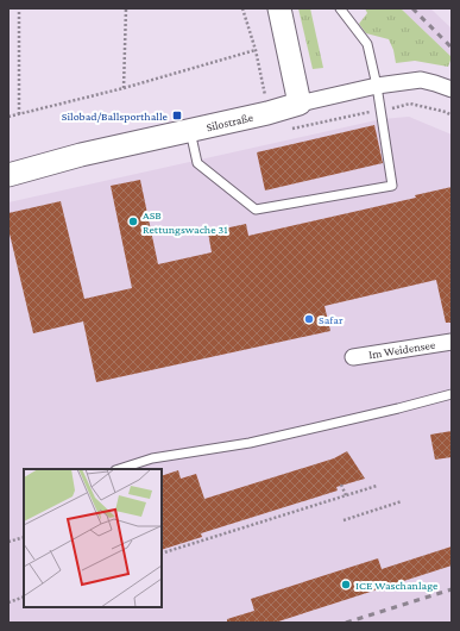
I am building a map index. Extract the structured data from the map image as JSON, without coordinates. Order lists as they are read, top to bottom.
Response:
{
  "streets": {
    "main road": ["Silostraße"],
    "street": ["Im Weidensee"]
  },
  "places": {
    "transit": ["Silobad/Ballsporthalle"],
    "other": ["ASB Rettungswache 31", "Safar", "ICE Waschanlage"]
  }
}
